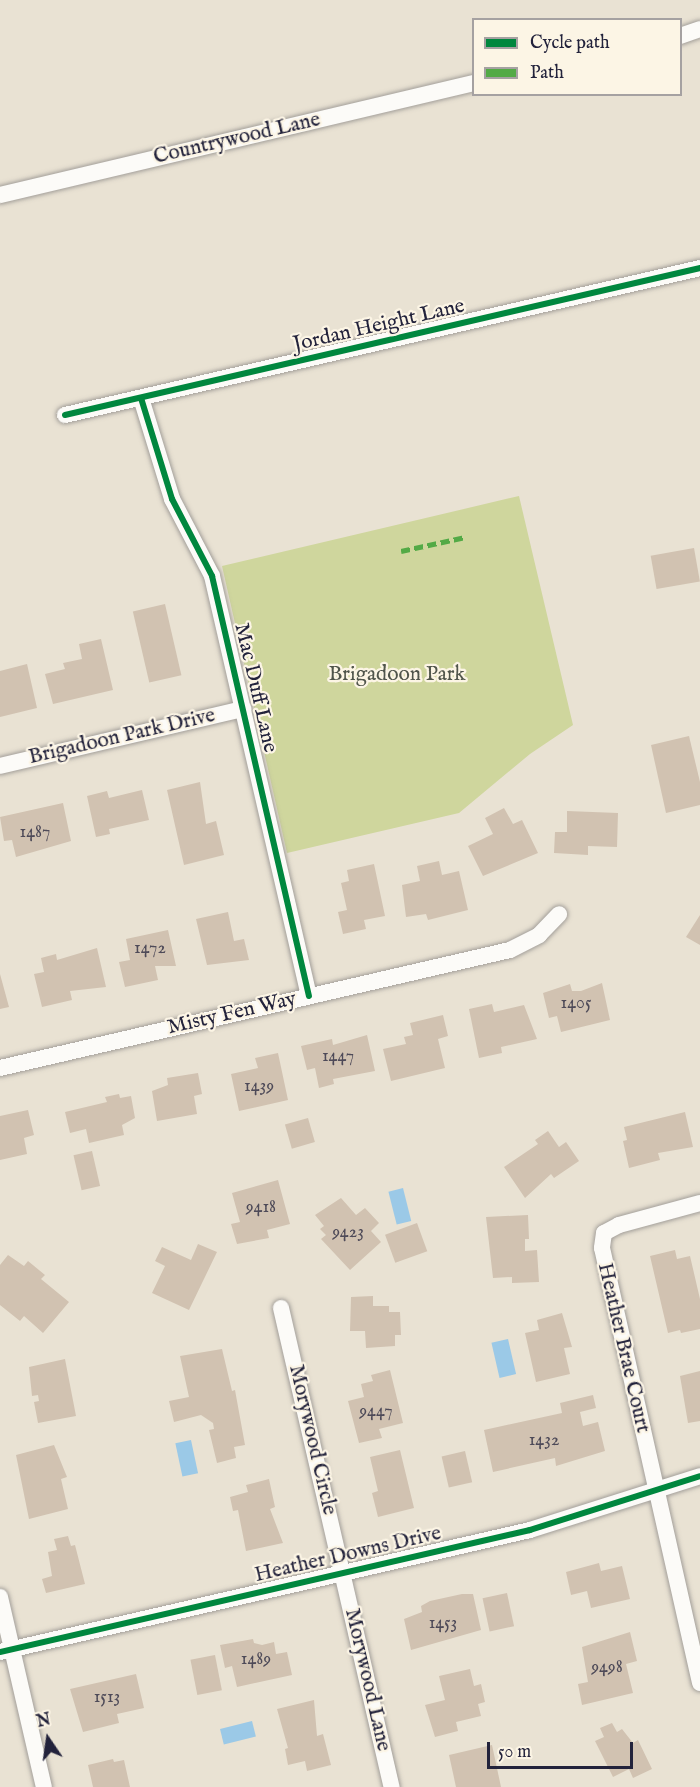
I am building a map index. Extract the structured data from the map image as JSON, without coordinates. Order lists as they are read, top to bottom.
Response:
{
  "streets": {
    "street": [
      "Countrywood Lane",
      "Jordan Height Lane",
      "Mac Duff Lane",
      "Brigadoon Park Drive",
      "Misty Fen Way",
      "Heather Brae Court",
      "Morywood Circle",
      "Heather Downs Drive",
      "Morywood Lane"
    ]
  },
  "crossings": [
    ["Jordan Height Lane", "Mac Duff Lane"],
    ["Mac Duff Lane", "Brigadoon Park Drive"],
    ["Mac Duff Lane", "Misty Fen Way"],
    ["Heather Brae Court", "Heather Downs Drive"],
    ["Morywood Circle", "Heather Downs Drive"],
    ["Morywood Circle", "Morywood Lane"],
    ["Heather Downs Drive", "Morywood Lane"]
  ],
  "parks": ["Brigadoon Park"],
  "house_numbers": [
    "1487",
    "1472",
    "1405",
    "1447",
    "1439",
    "9418",
    "9423",
    "9447",
    "1432",
    "1453",
    "1489",
    "9498",
    "1513"
  ],
  "legend": ["Cycle path", "Path"],
  "scale_bar": "50 m",
  "north": "top"
}
